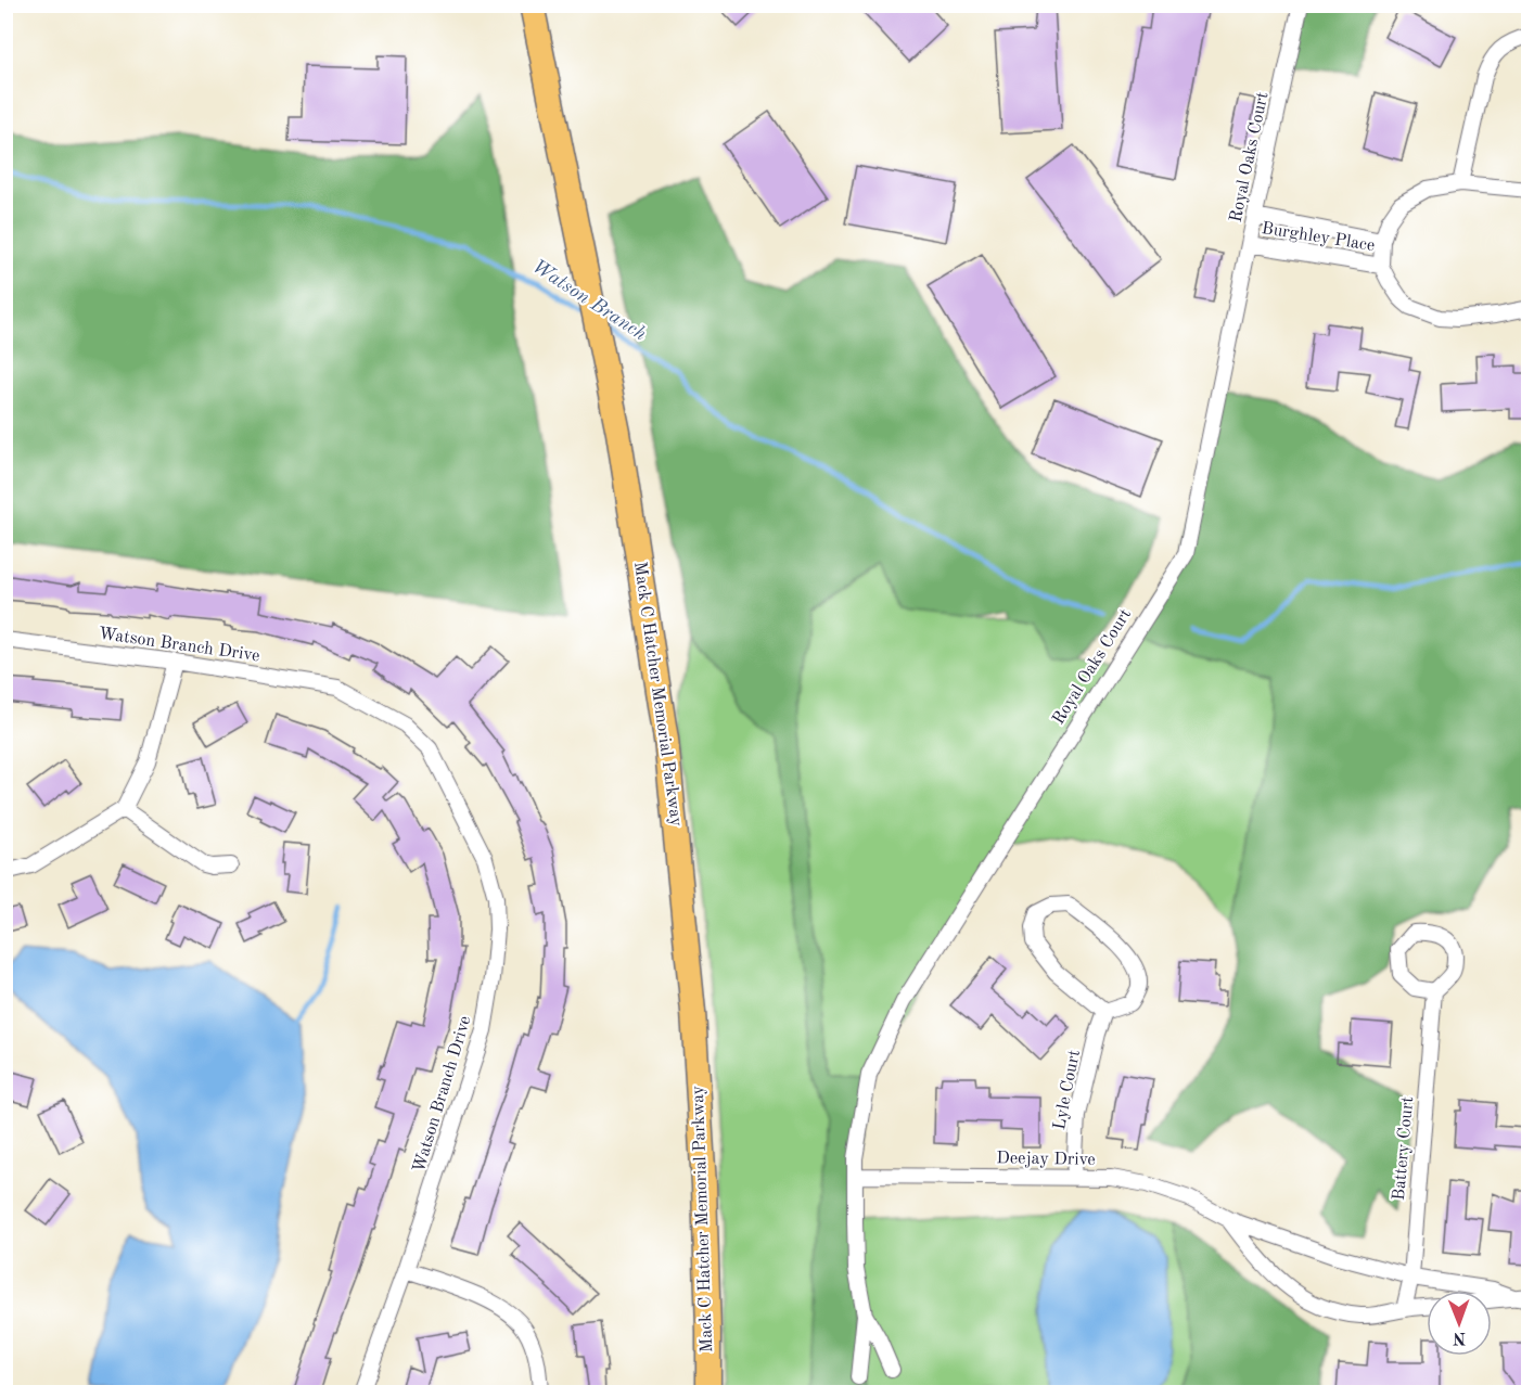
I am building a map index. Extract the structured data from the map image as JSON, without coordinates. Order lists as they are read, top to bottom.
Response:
{
  "streets": {
    "main road": ["Mack C Hatcher Memorial Parkway"],
    "street": [
      "Royal Oaks Court",
      "Burghley Place",
      "Watson Branch Drive",
      "Lyle Court",
      "Battery Court",
      "Deejay Drive"
    ]
  },
  "crossings": [
    ["Royal Oaks Court", "Burghley Place"],
    ["Royal Oaks Court", "Deejay Drive"],
    ["Lyle Court", "Deejay Drive"],
    ["Battery Court", "Deejay Drive"]
  ],
  "water": ["Watson Branch"],
  "north": "bottom"
}
